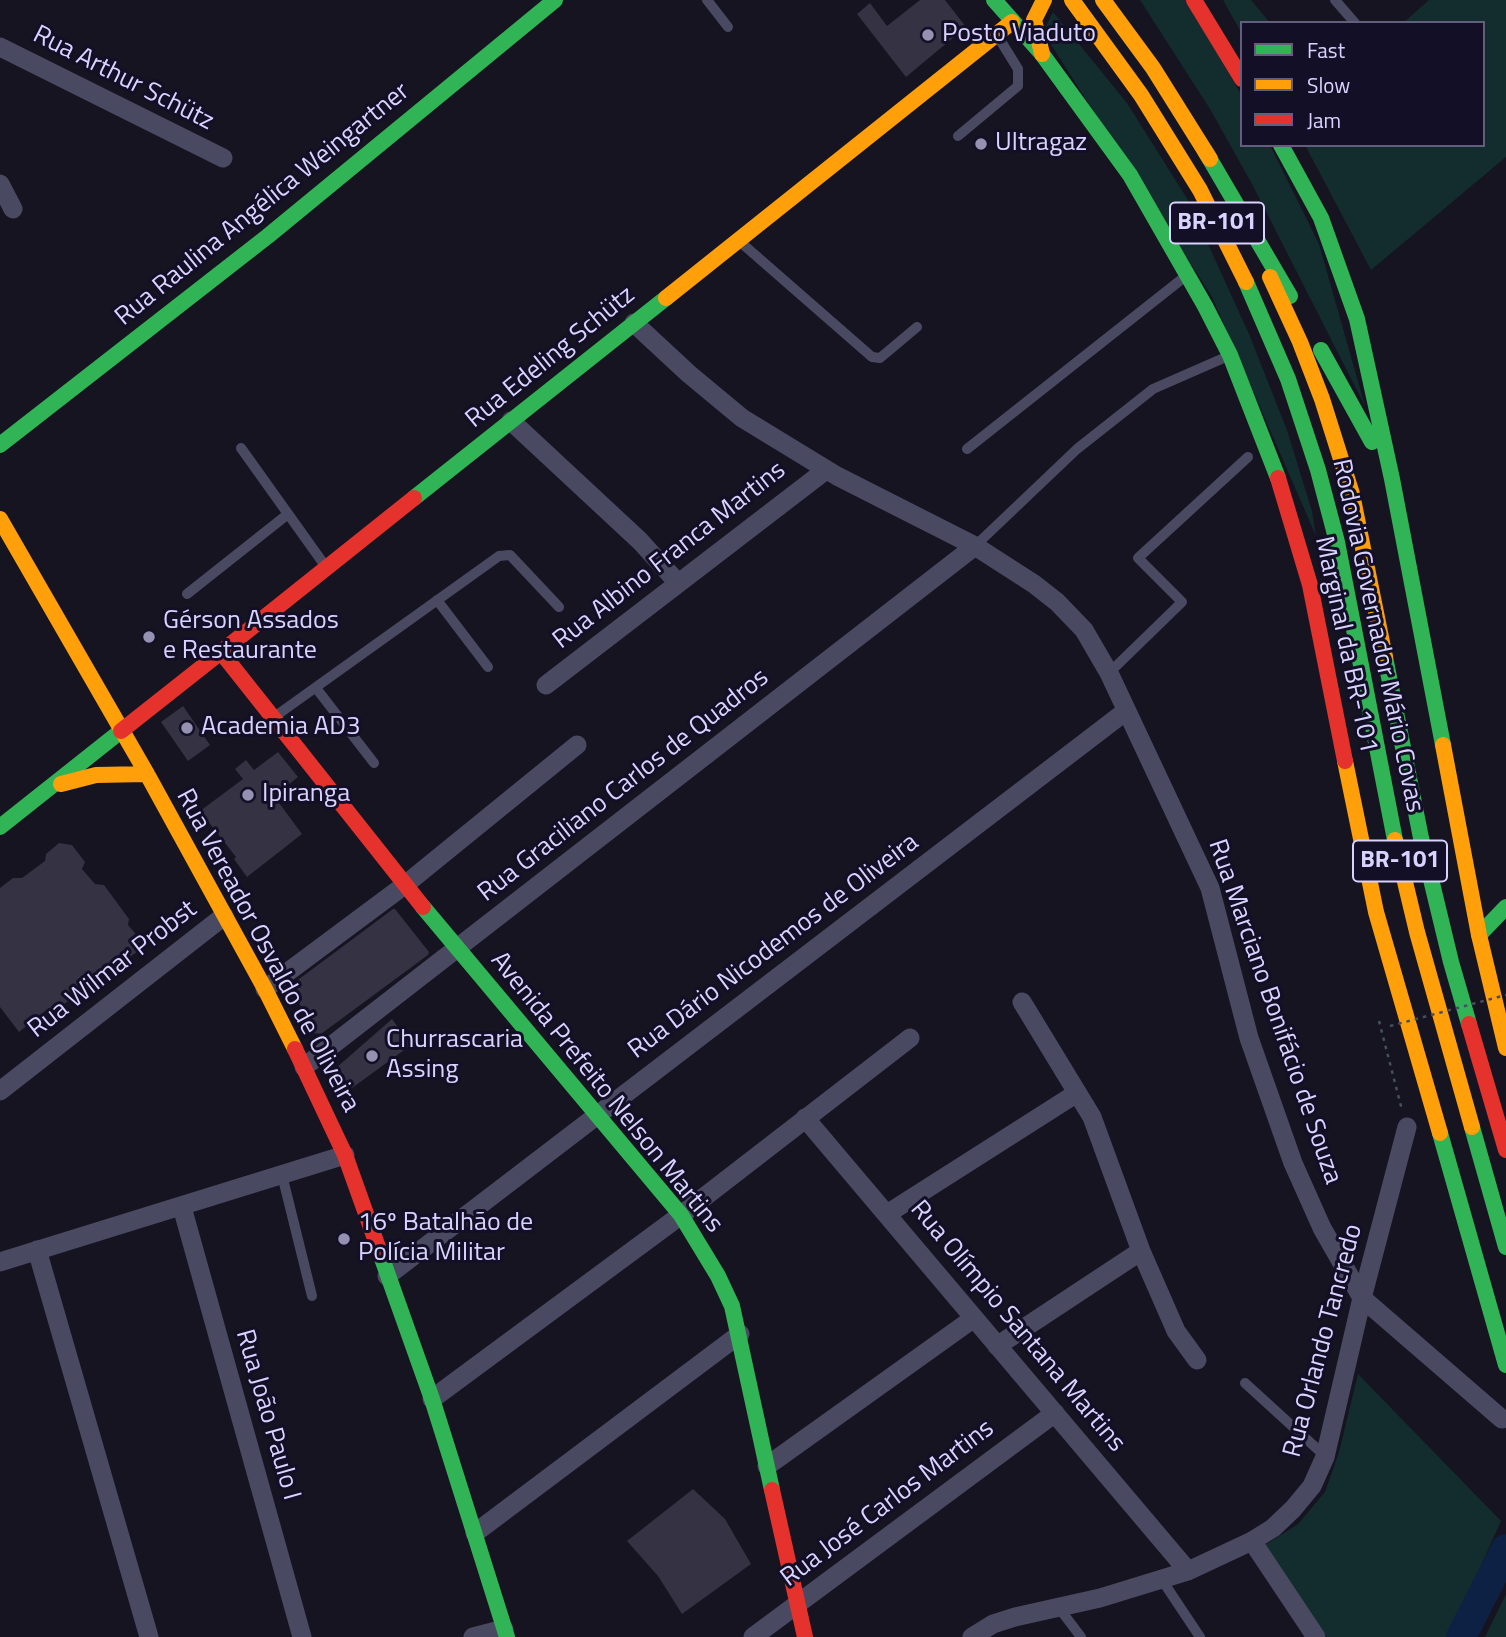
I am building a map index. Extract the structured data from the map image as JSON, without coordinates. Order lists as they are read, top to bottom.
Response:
{
  "streets": {
    "main road": [
      "Rua Raulina Angélica Weingartner",
      "BR-101",
      "Rua Edeling Schütz",
      "Rodovia Governador Mário Covas",
      "Marginal da BR-101",
      "Rua Vereador Osvaldo de Oliveira",
      "Avenida Prefeito Nelson Martins"
    ],
    "street": [
      "Rua Arthur Schütz",
      "Rua Albino Franca Martins",
      "Rua Graciliano Carlos de Quadros",
      "Rua Dário Nicodemos de Oliveira",
      "Rua Wilmar Probst",
      "Rua Marciano Bonifácio de Souza",
      "Rua Olímpio Santana Martins",
      "Rua Orlando Tancredo",
      "Rua João Paulo I",
      "Rua José Carlos Martins"
    ]
  },
  "crossings": [
    ["Rua Edeling Schütz", "Marginal da BR-101"],
    ["Rua Edeling Schütz", "Rua Vereador Osvaldo de Oliveira"],
    ["Rua Edeling Schütz", "Rua Marciano Bonifácio de Souza"],
    ["Rua Edeling Schütz", "Avenida Prefeito Nelson Martins"],
    ["Rua Albino Franca Martins", "Rua Marciano Bonifácio de Souza"],
    ["Rua Graciliano Carlos de Quadros", "Rua Vereador Osvaldo de Oliveira"],
    ["Rua Graciliano Carlos de Quadros", "Rua Marciano Bonifácio de Souza"],
    ["Rua Graciliano Carlos de Quadros", "Avenida Prefeito Nelson Martins"],
    ["Rua Dário Nicodemos de Oliveira", "Rua Vereador Osvaldo de Oliveira"],
    ["Rua Dário Nicodemos de Oliveira", "Rua Marciano Bonifácio de Souza"],
    ["Rua Dário Nicodemos de Oliveira", "Avenida Prefeito Nelson Martins"],
    ["Rua Vereador Osvaldo de Oliveira", "Rua Wilmar Probst"],
    ["Rua Marciano Bonifácio de Souza", "Rua Orlando Tancredo"],
    ["Avenida Prefeito Nelson Martins", "Rua José Carlos Martins"],
    ["Rua Olímpio Santana Martins", "Rua Orlando Tancredo"],
    ["Rua Olímpio Santana Martins", "Rua José Carlos Martins"]
  ],
  "places": [
    "Posto Viaduto",
    "Ultragaz",
    "Gérson Assados e Restaurante",
    "Academia AD3",
    "Ipiranga",
    "Churrascaria Assing",
    "16º Batalhão de Polícia Militar"
  ],
  "legend": ["Fast", "Slow", "Jam"]
}
